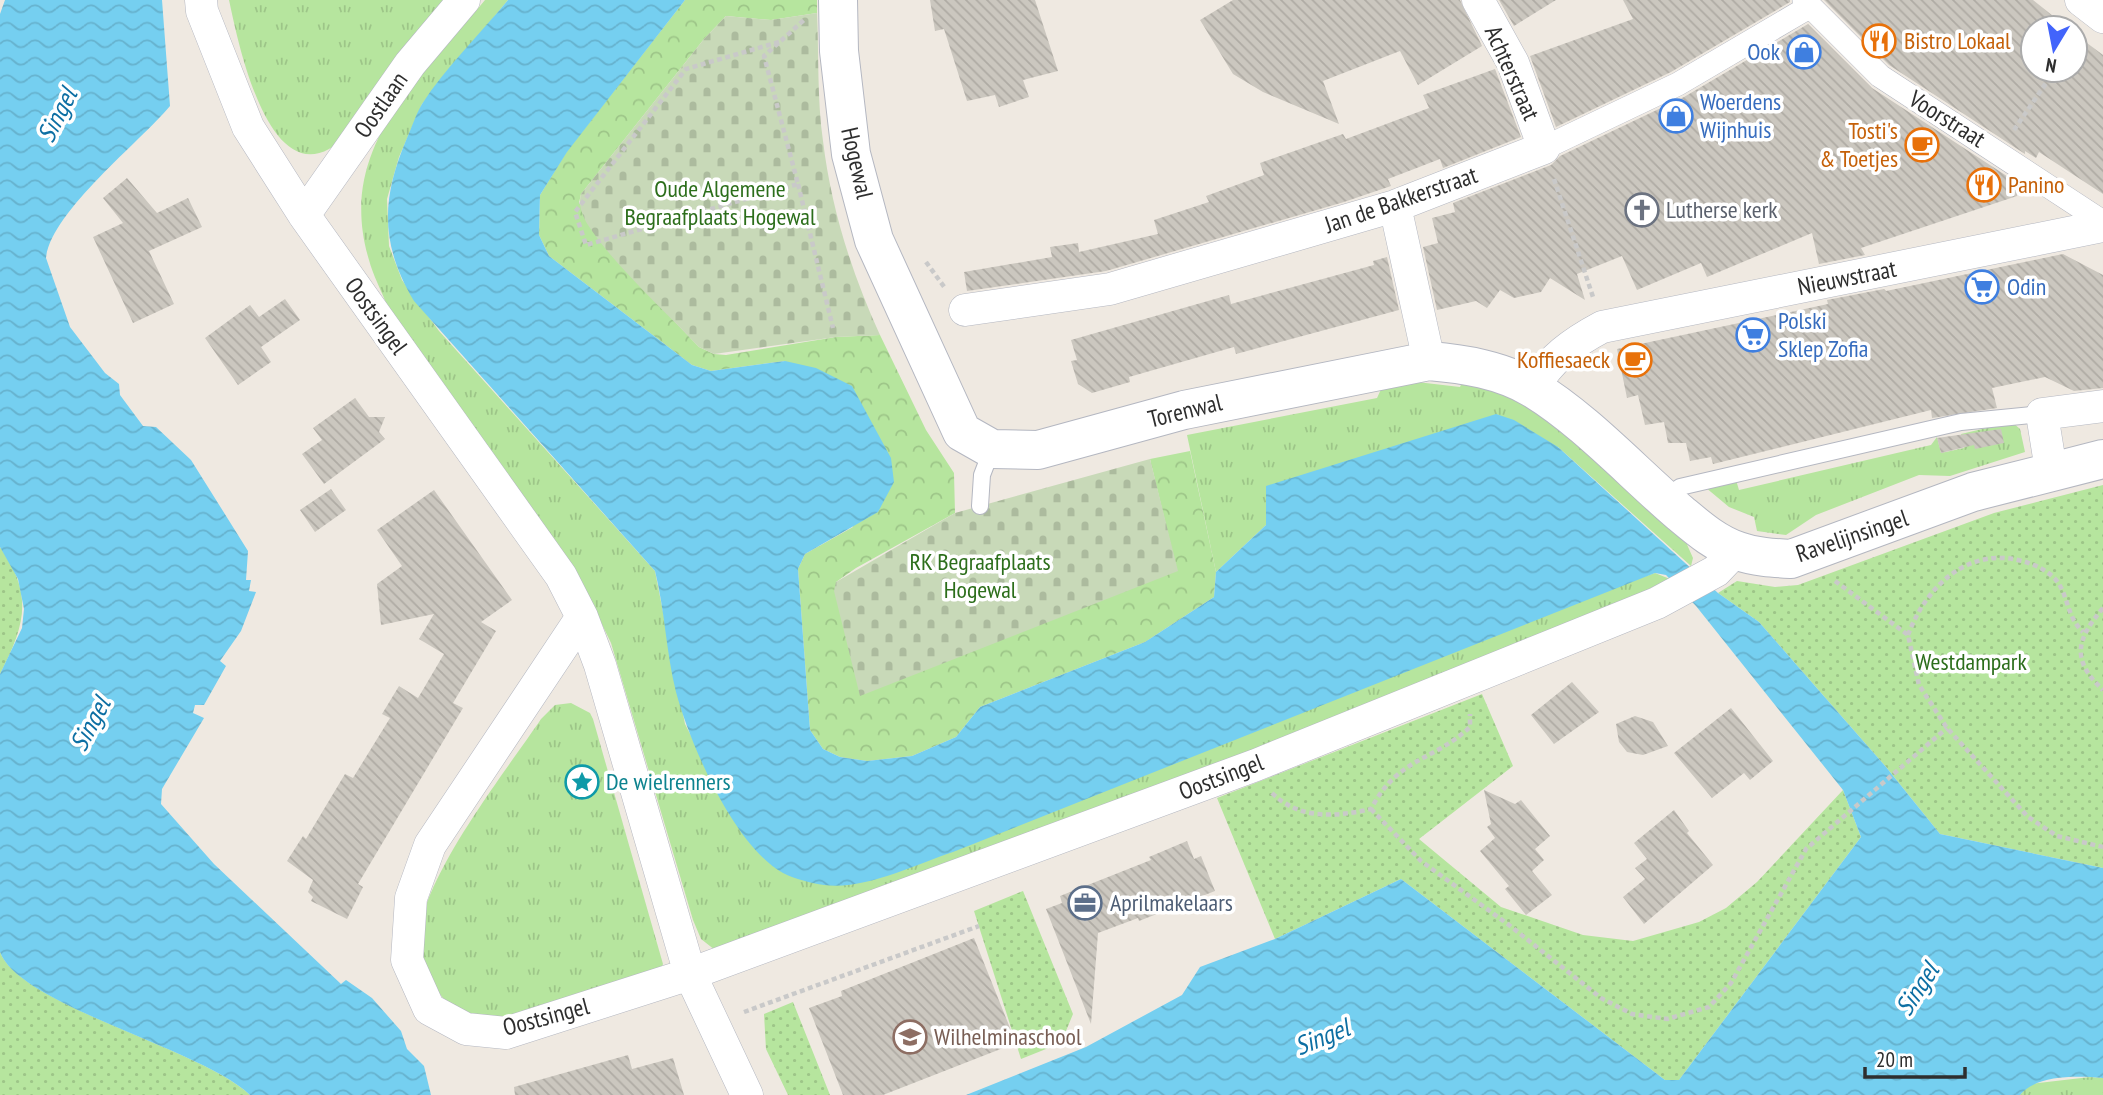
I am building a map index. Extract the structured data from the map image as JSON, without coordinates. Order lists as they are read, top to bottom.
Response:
{
  "streets": {
    "street": [
      "Achterstraat",
      "Oostlaan",
      "Voorstraat",
      "Hogewal",
      "Jan de Bakkerstraat",
      "Nieuwstraat",
      "Oostsingel",
      "Torenwal",
      "Ravelijnsingel"
    ]
  },
  "crossings": [
    ["Achterstraat", "Jan de Bakkerstraat"],
    ["Oostlaan", "Oostsingel"],
    ["Voorstraat", "Jan de Bakkerstraat"],
    ["Voorstraat", "Nieuwstraat"],
    ["Hogewal", "Torenwal"],
    ["Nieuwstraat", "Torenwal"],
    ["Nieuwstraat", "Ravelijnsingel"],
    ["Oostsingel", "Ravelijnsingel"],
    ["Torenwal", "Ravelijnsingel"]
  ],
  "water": ["Singel"],
  "parks": ["Oude Algemene Begraafplaats Hogewal", "RK Begraafplaats Hogewal", "Westdampark"],
  "places": {
    "restaurant": ["Bistro Lokaal", "Panino"],
    "shop": ["Ook", "Woerdens Wijnhuis"],
    "cafe": ["Tosti's & Toetjes", "Koffiesaeck"],
    "church": ["Lutherse kerk"],
    "supermarket": ["Odin", "Polski Sklep Zofia"],
    "place": ["De wielrenners"],
    "office": ["Aprilmakelaars"],
    "school or university": ["Wilhelminaschool"]
  },
  "scale_bar": "20 m",
  "north": "bottom"
}
